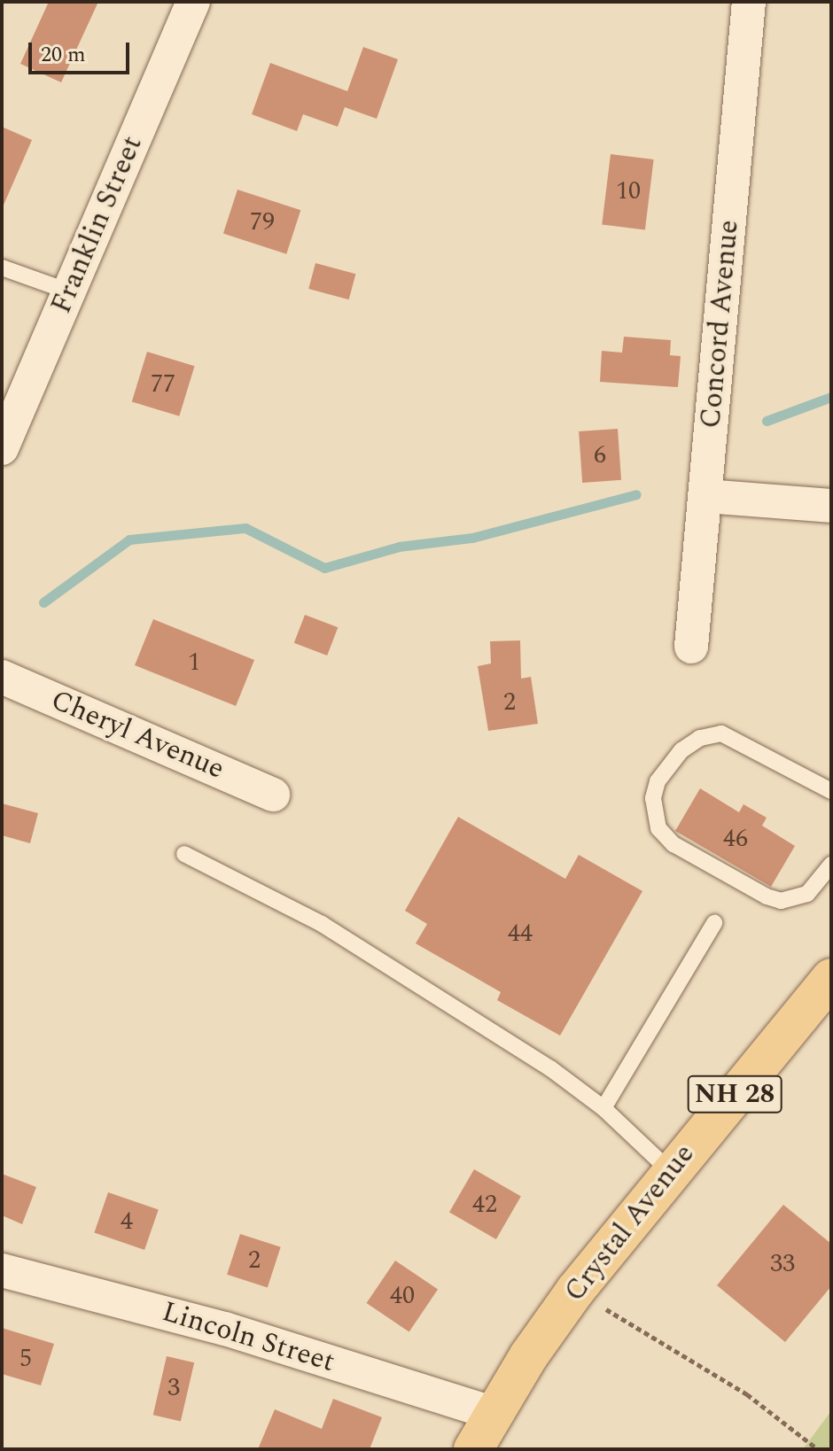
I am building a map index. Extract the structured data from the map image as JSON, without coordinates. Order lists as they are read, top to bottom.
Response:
{
  "streets": {
    "main road": ["NH 28", "Crystal Avenue"],
    "street": [
      "Franklin Street",
      "Concord Avenue",
      "Cheryl Avenue",
      "Lincoln Street"
    ]
  },
  "crossings": [
    ["Crystal Avenue", "Lincoln Street"]
  ],
  "house_numbers": [
    "10",
    "79",
    "77",
    "6",
    "1",
    "2",
    "46",
    "44",
    "42",
    "4",
    "2",
    "33",
    "40",
    "5",
    "3"
  ],
  "scale_bar": "20 m"
}
